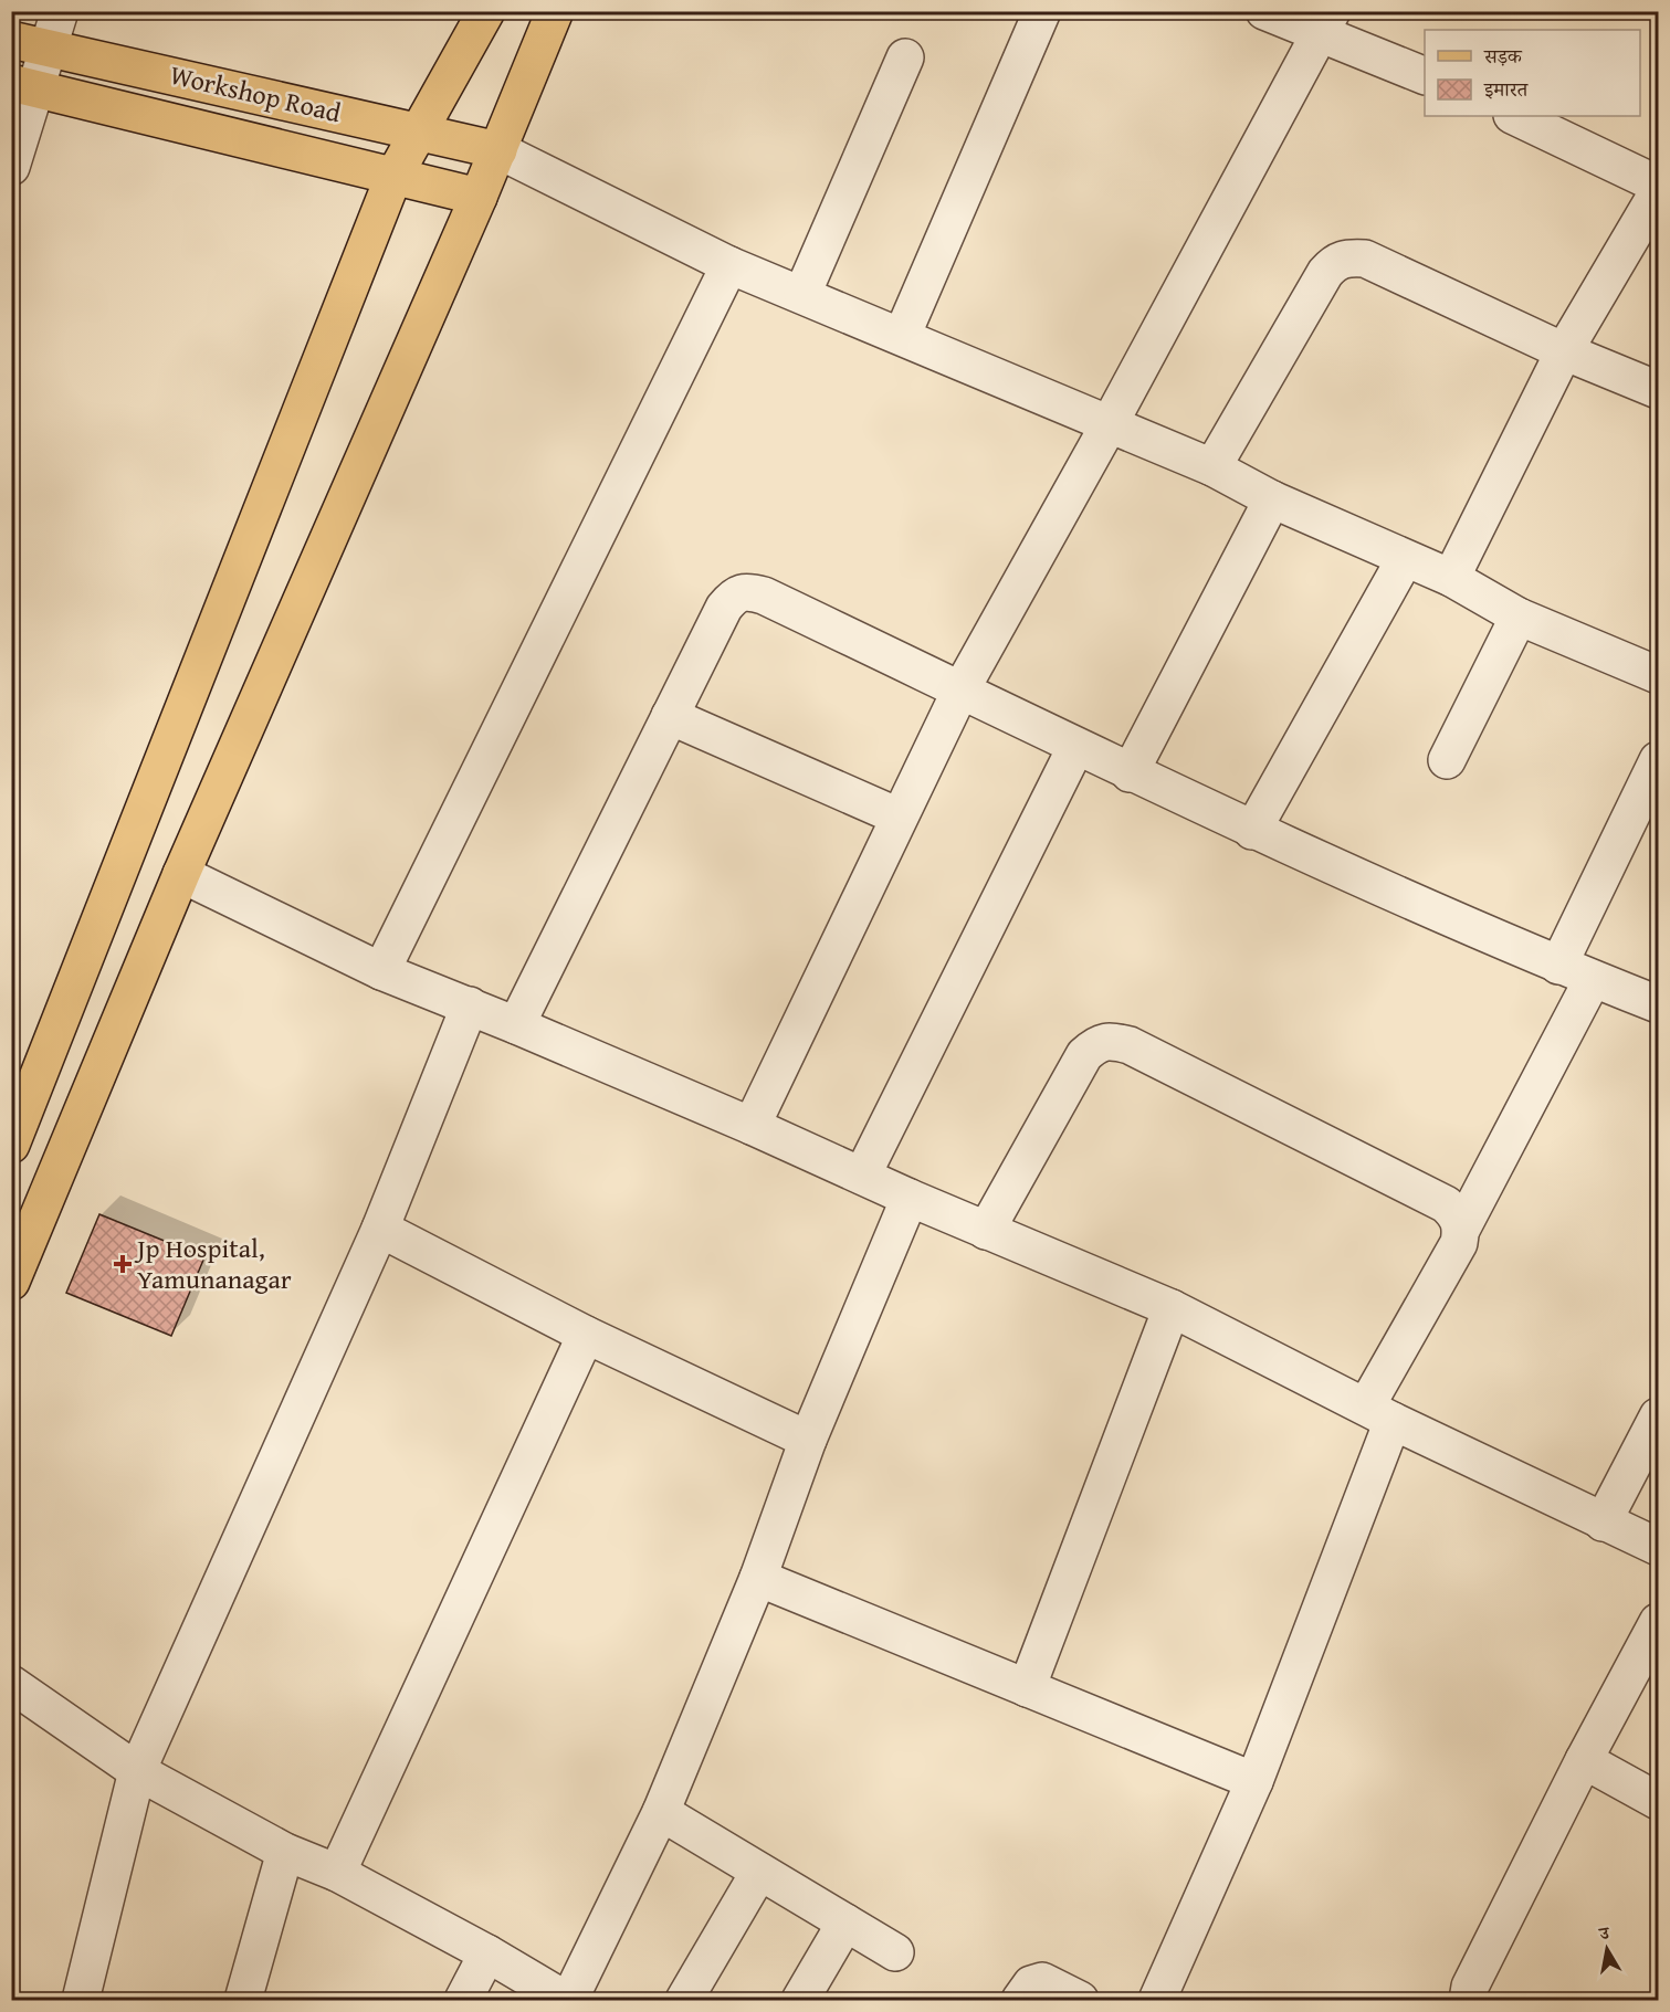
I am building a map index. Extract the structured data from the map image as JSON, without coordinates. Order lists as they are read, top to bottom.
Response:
{
  "streets": {
    "main road": ["Workshop Road"]
  },
  "places": {
    "health": ["Jp Hospital, Yamunanagar"]
  },
  "legend": ["सड़क", "इमारत"],
  "north": "top"
}
